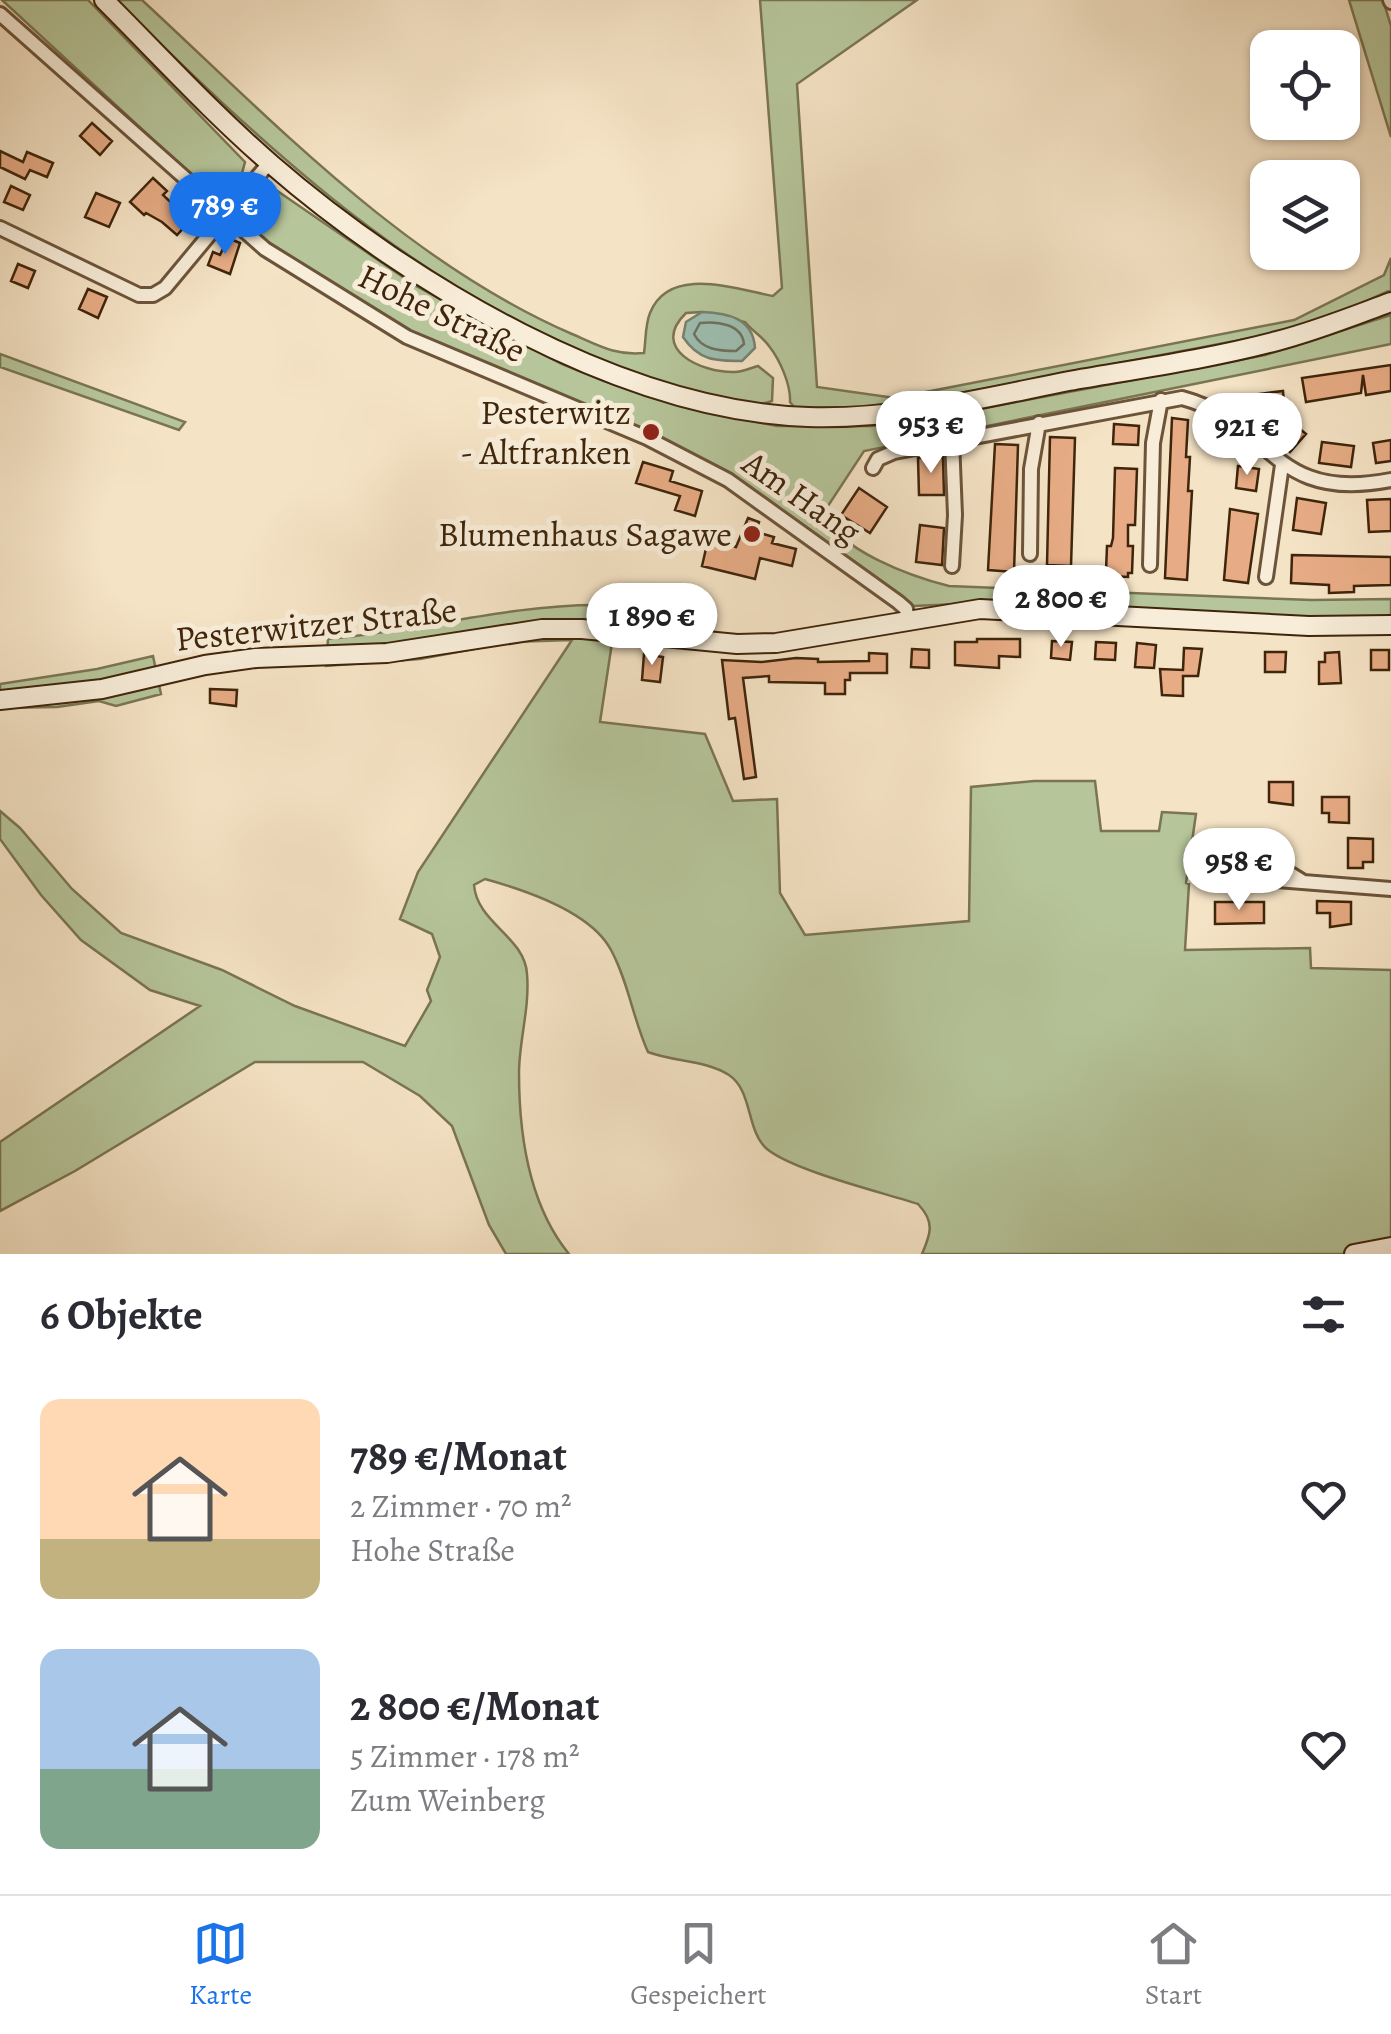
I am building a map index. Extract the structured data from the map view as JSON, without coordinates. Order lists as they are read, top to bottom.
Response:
{
  "streets": {
    "street": ["Hohe Straße", "Am Hang", "Pesterwitzer Straße"]
  },
  "crossings": [
    ["Hohe Straße", "Am Hang"],
    ["Am Hang", "Pesterwitzer Straße"]
  ],
  "places": ["Pesterwitz - Altfranken", "Blumenhaus Sagawe"],
  "page": {
    "price": [
      "789 €",
      "953 €",
      "921 €",
      "2 800 €",
      "1 890 €",
      "958 €"
    ],
    "heading": "6 Objekte",
    "list": [
      {
        "name": "789 €/Monat",
        "note": "2 Zimmer · 70 m² · Hohe Straße"
      },
      {
        "name": "2 800 €/Monat",
        "note": "5 Zimmer · 178 m² · Zum Weinberg"
      }
    ],
    "tabs": ["Karte", "Gespeichert", "Start"]
  }
}
